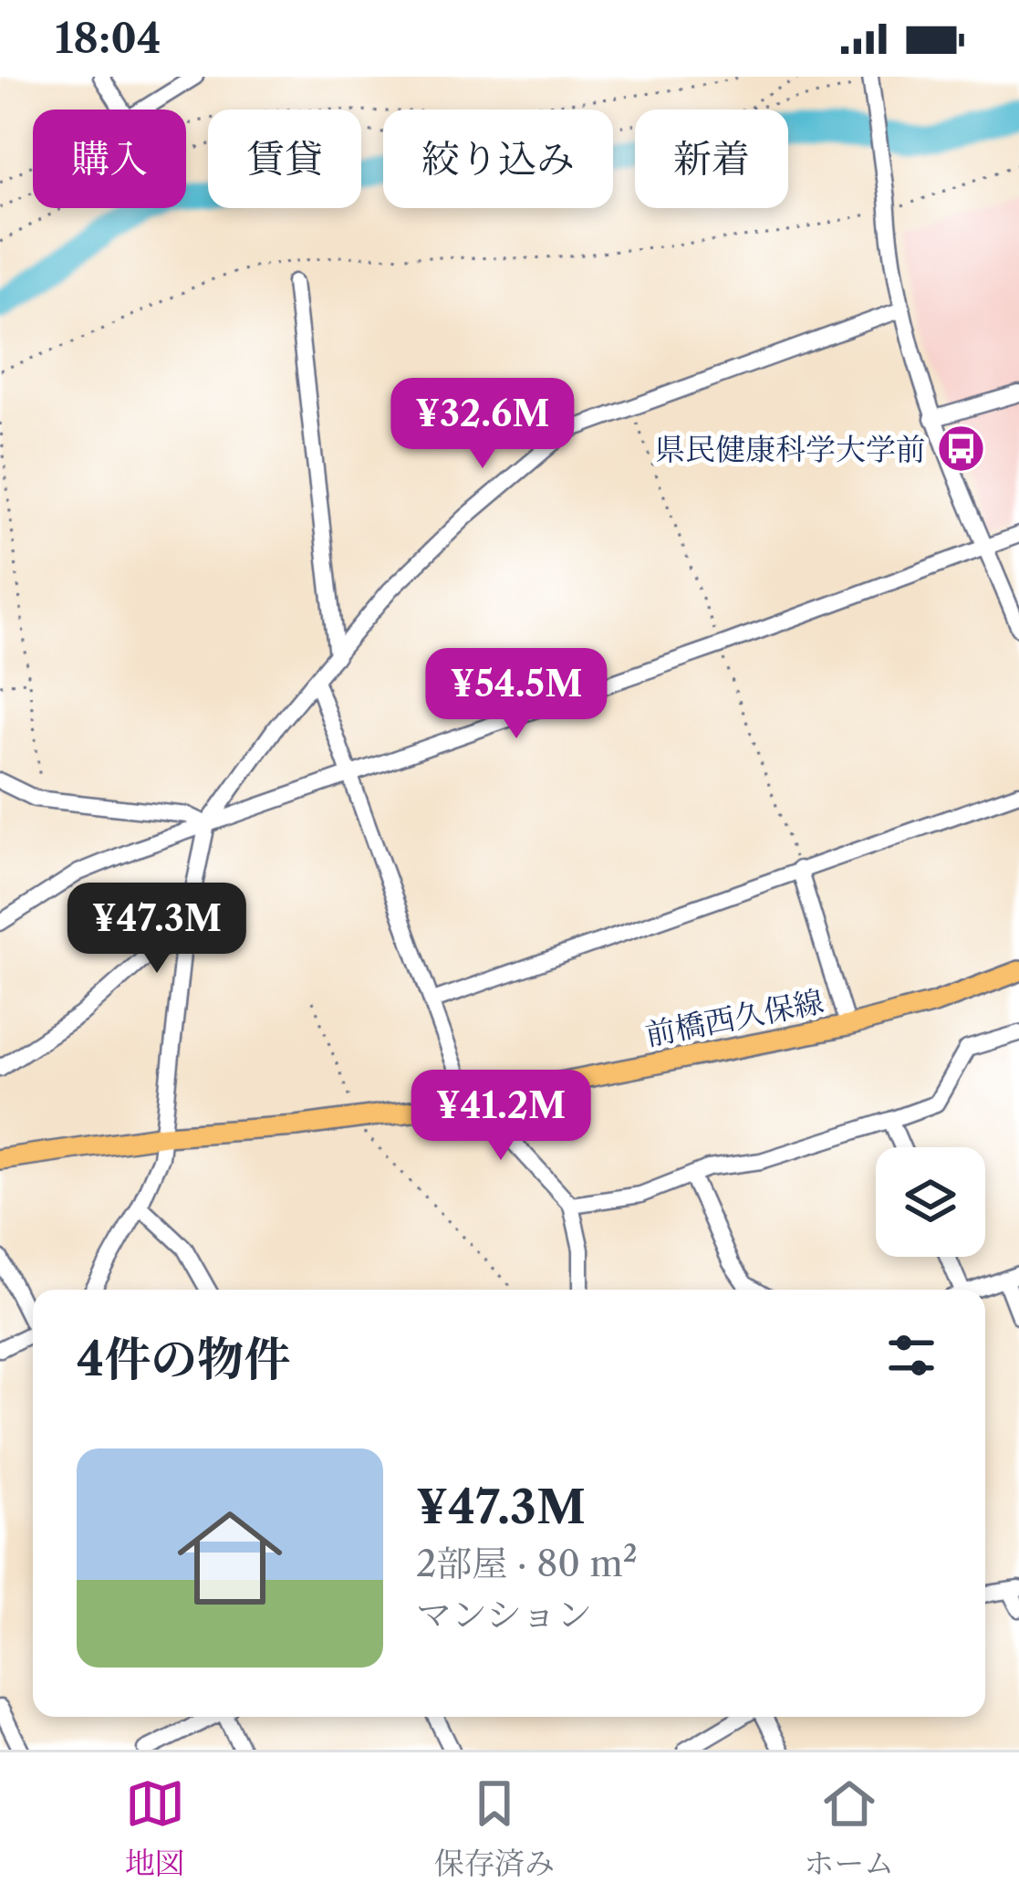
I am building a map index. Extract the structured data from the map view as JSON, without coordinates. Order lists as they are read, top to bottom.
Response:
{
  "streets": {
    "main road": ["前橋西久保線"]
  },
  "places": {
    "bus stop": ["県民健康科学大学前"]
  },
  "page": {
    "status": "18:04",
    "chip": [
      "購入",
      "賃貸",
      "絞り込み",
      "新着"
    ],
    "price": [
      "¥32.6M",
      "¥54.5M",
      "¥47.3M",
      "¥41.2M"
    ],
    "heading": "4件の物件",
    "list": [
      {
        "name": "¥47.3M",
        "note": "2部屋 · 80 m² · マンション"
      }
    ],
    "tabs": ["地図", "保存済み", "ホーム"]
  }
}
